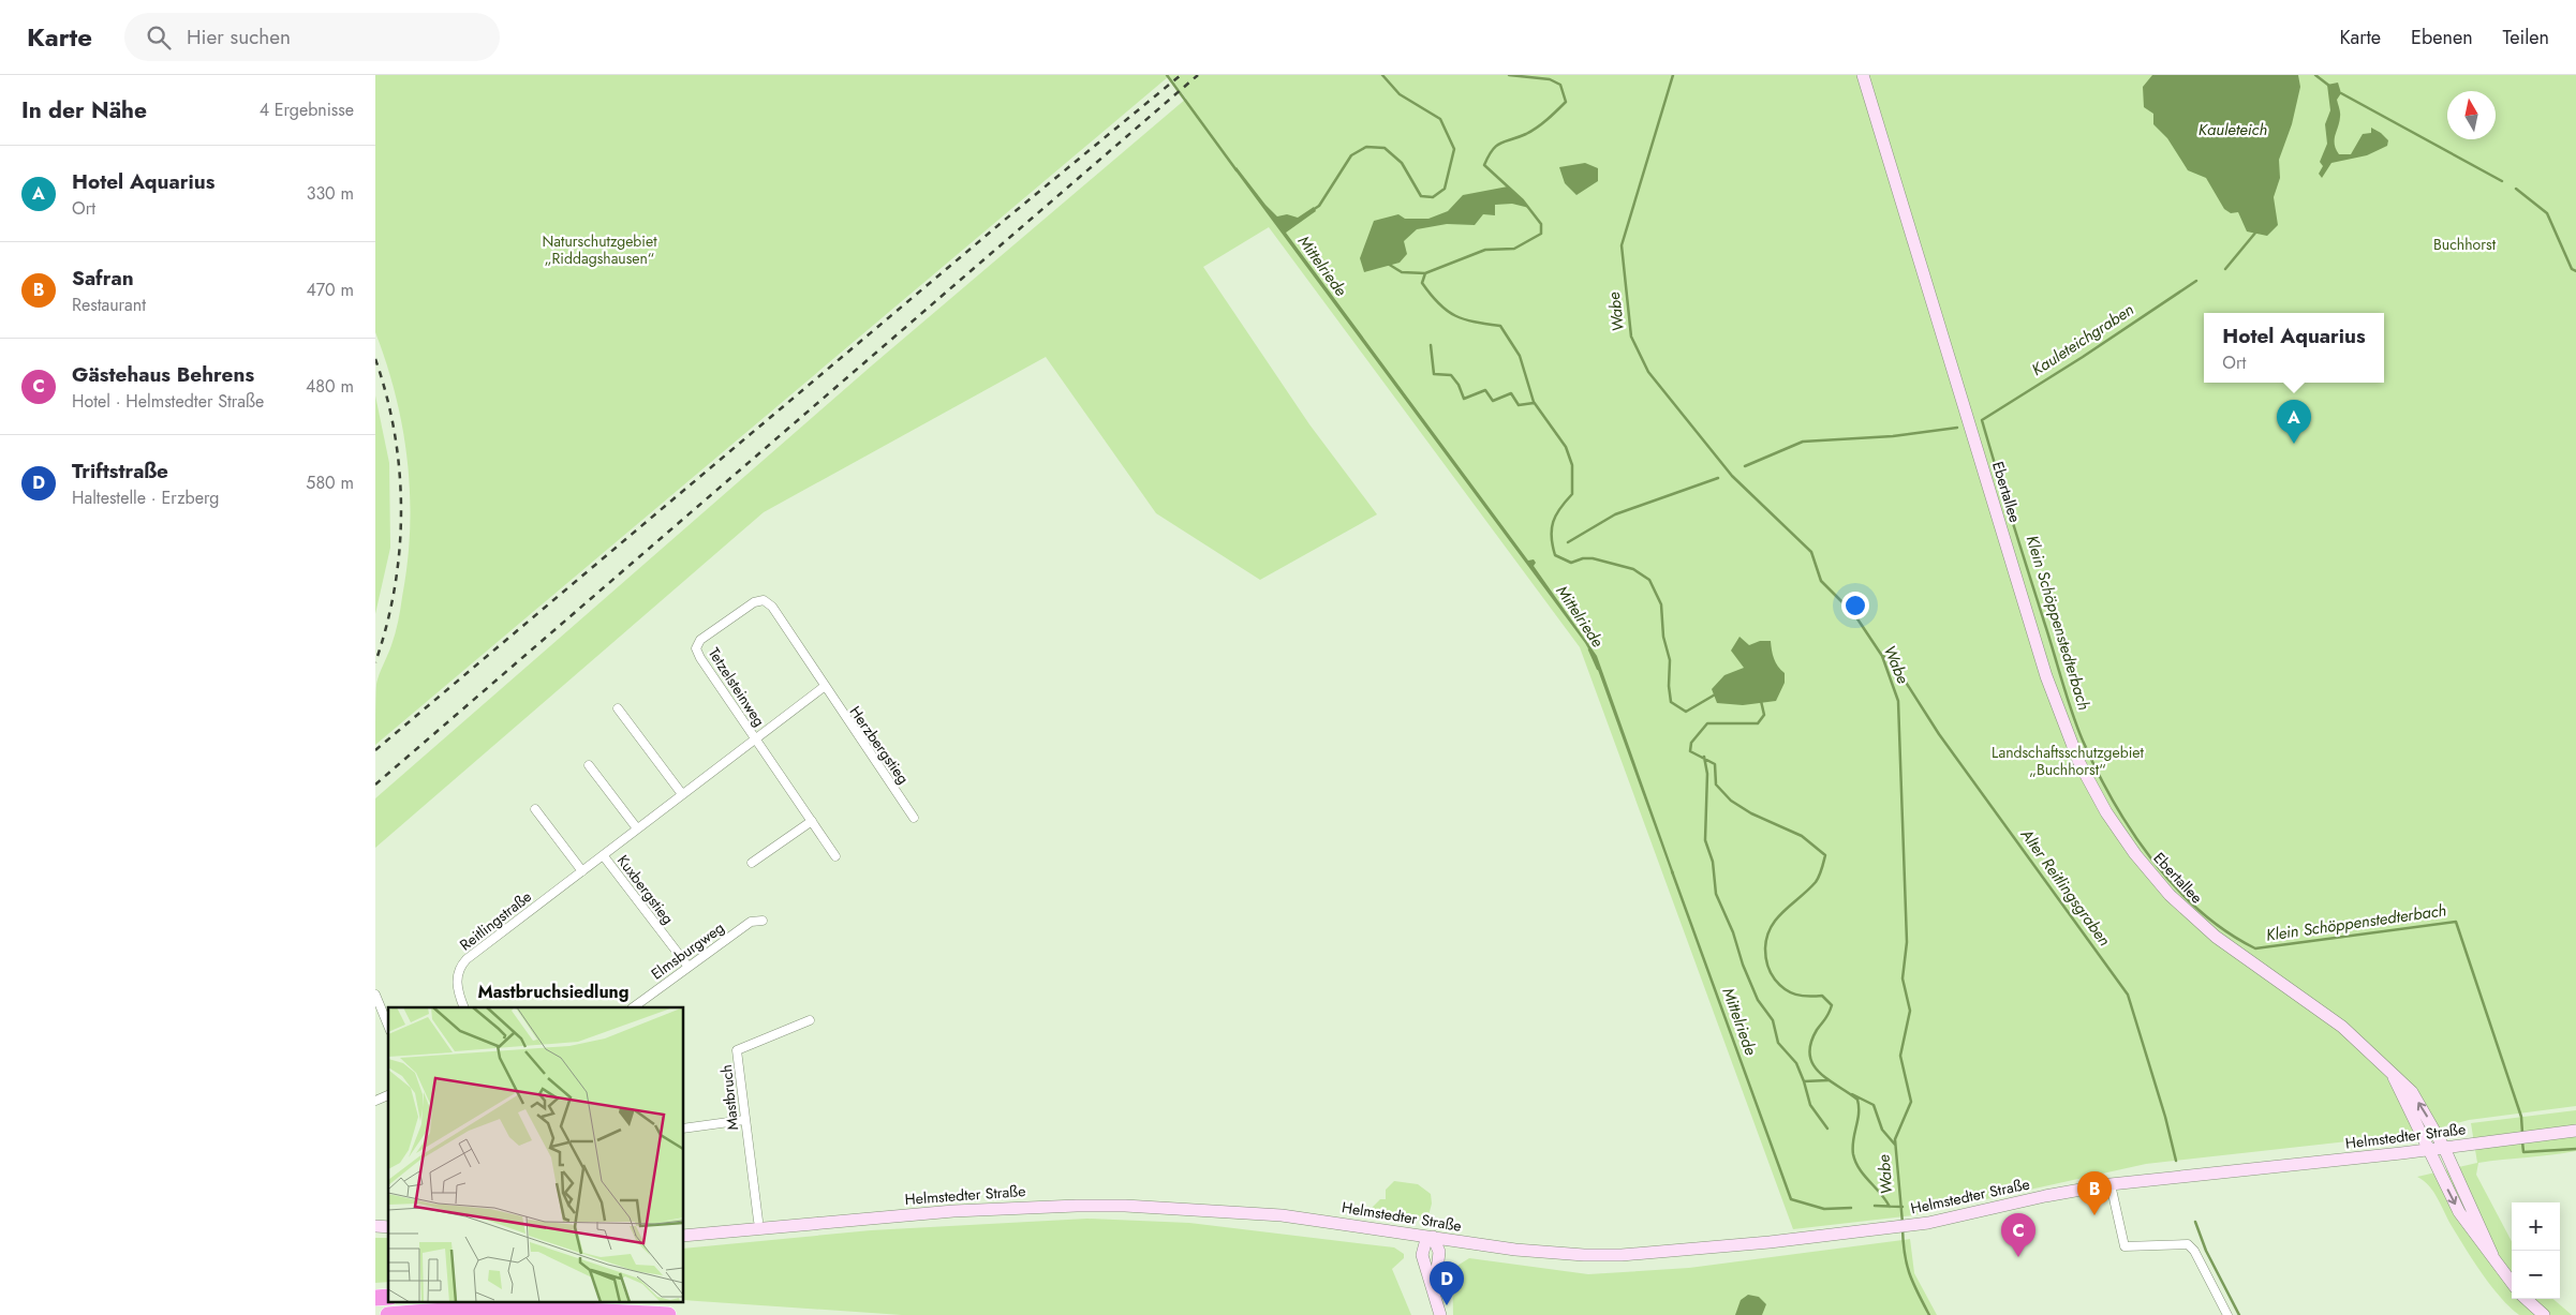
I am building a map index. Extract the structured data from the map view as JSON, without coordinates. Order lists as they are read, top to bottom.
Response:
{
  "streets": {
    "street": [
      "Ebertallee",
      "Tetzelsteinweg",
      "Herzbergstieg",
      "Kuxbergstieg",
      "Reitlingstraße",
      "Elmsburgweg",
      "Mastbruch",
      "Helmstedter Straße"
    ]
  },
  "crossings": [
    ["Ebertallee", "Helmstedter Straße"],
    ["Tetzelsteinweg", "Herzbergstieg"],
    ["Tetzelsteinweg", "Reitlingstraße"],
    ["Herzbergstieg", "Reitlingstraße"],
    ["Kuxbergstieg", "Reitlingstraße"],
    ["Kuxbergstieg", "Elmsburgweg"]
  ],
  "districts": ["Mastbruchsiedlung"],
  "water": [
    "Kauleteich",
    "Mittelriede",
    "Wabe",
    "Kauleteichgraben",
    "Klein Schöppenstedterbach",
    "Alter Reitlingsgraben"
  ],
  "parks": ["Naturschutzgebiet „Riddagshausen“", "Buchhorst", "Landschaftsschutzgebiet „Buchhorst“"],
  "north": "top",
  "page": {
    "header": "Karte",
    "search": "Hier suchen",
    "nav": ["Karte", "Ebenen", "Teilen"],
    "heading": ["In der Nähe", "4 Ergebnisse"],
    "list": [
      {
        "mark": "A",
        "name": "Hotel Aquarius",
        "note": "Ort",
        "value": "330 m"
      },
      {
        "mark": "B",
        "name": "Safran",
        "note": "Restaurant",
        "value": "470 m"
      },
      {
        "mark": "C",
        "name": "Gästehaus Behrens",
        "note": "Hotel · Helmstedter Straße",
        "value": "480 m"
      },
      {
        "mark": "D",
        "name": "Triftstraße",
        "note": "Haltestelle · Erzberg",
        "value": "580 m"
      }
    ],
    "popup": ["Hotel Aquarius", "Ort"],
    "pins": [
      "A",
      "B",
      "C",
      "D"
    ],
    "map_buttons": ["+", "−"]
  }
}
